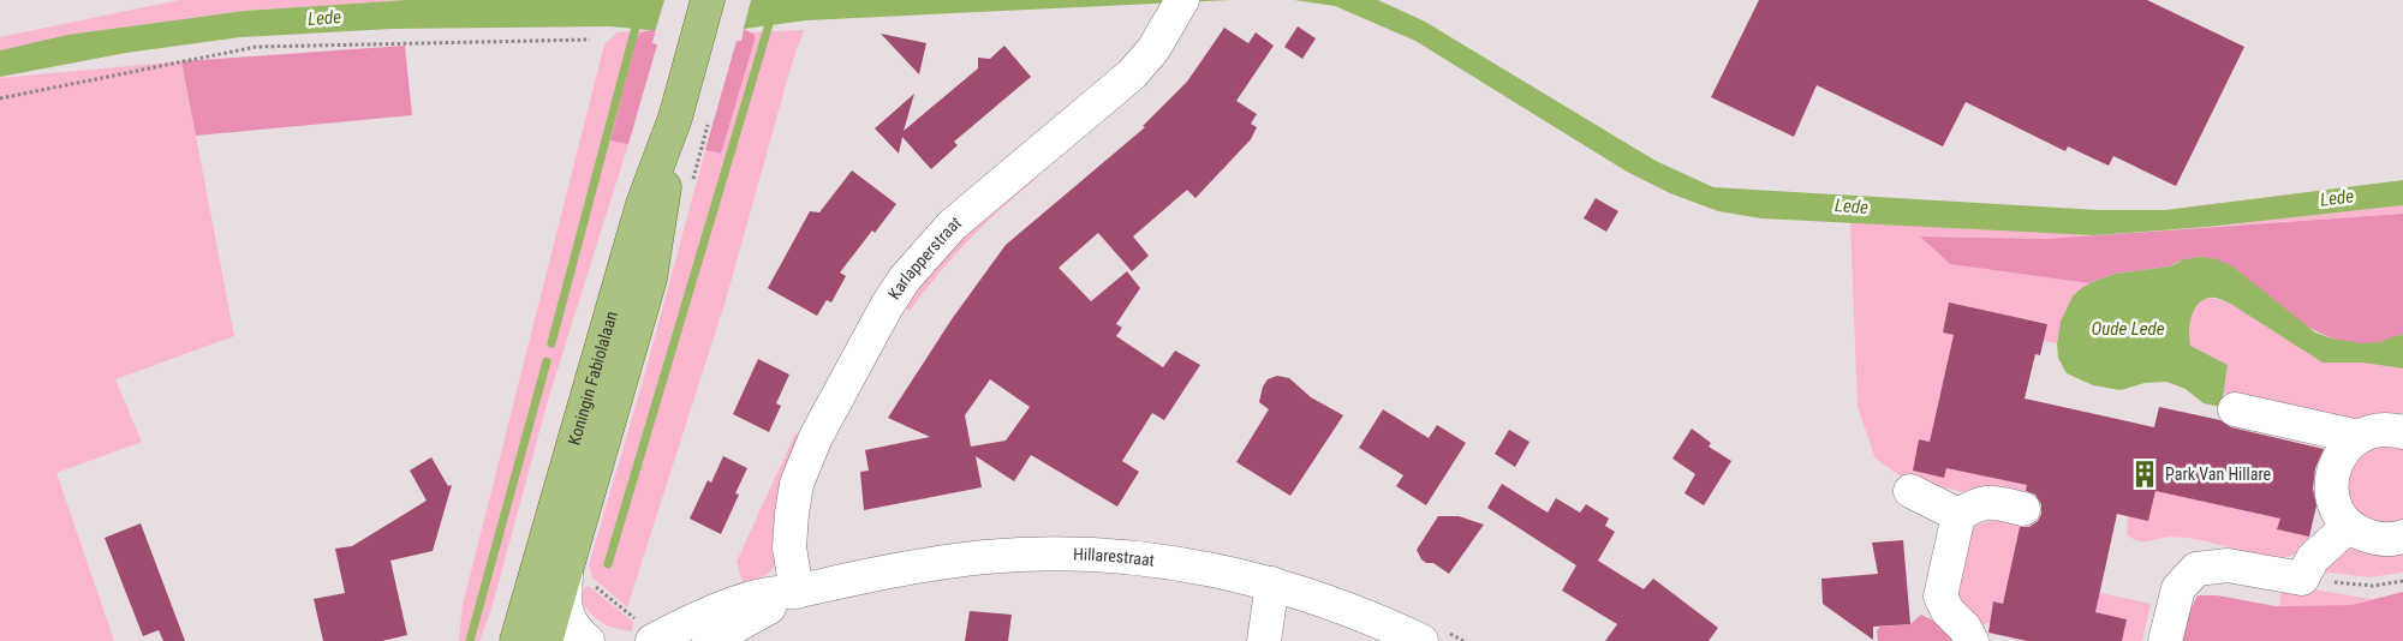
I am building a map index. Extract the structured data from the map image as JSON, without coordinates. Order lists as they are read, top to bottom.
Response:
{
  "streets": {
    "main road": ["Koningin Fabiolalaan"],
    "street": ["Karlapperstraat", "Hillarestraat"]
  },
  "crossings": [
    ["Karlapperstraat", "Hillarestraat"]
  ],
  "water": ["Lede", "Oude Lede"],
  "places": {
    "building": ["Park Van Hillare"]
  }
}
